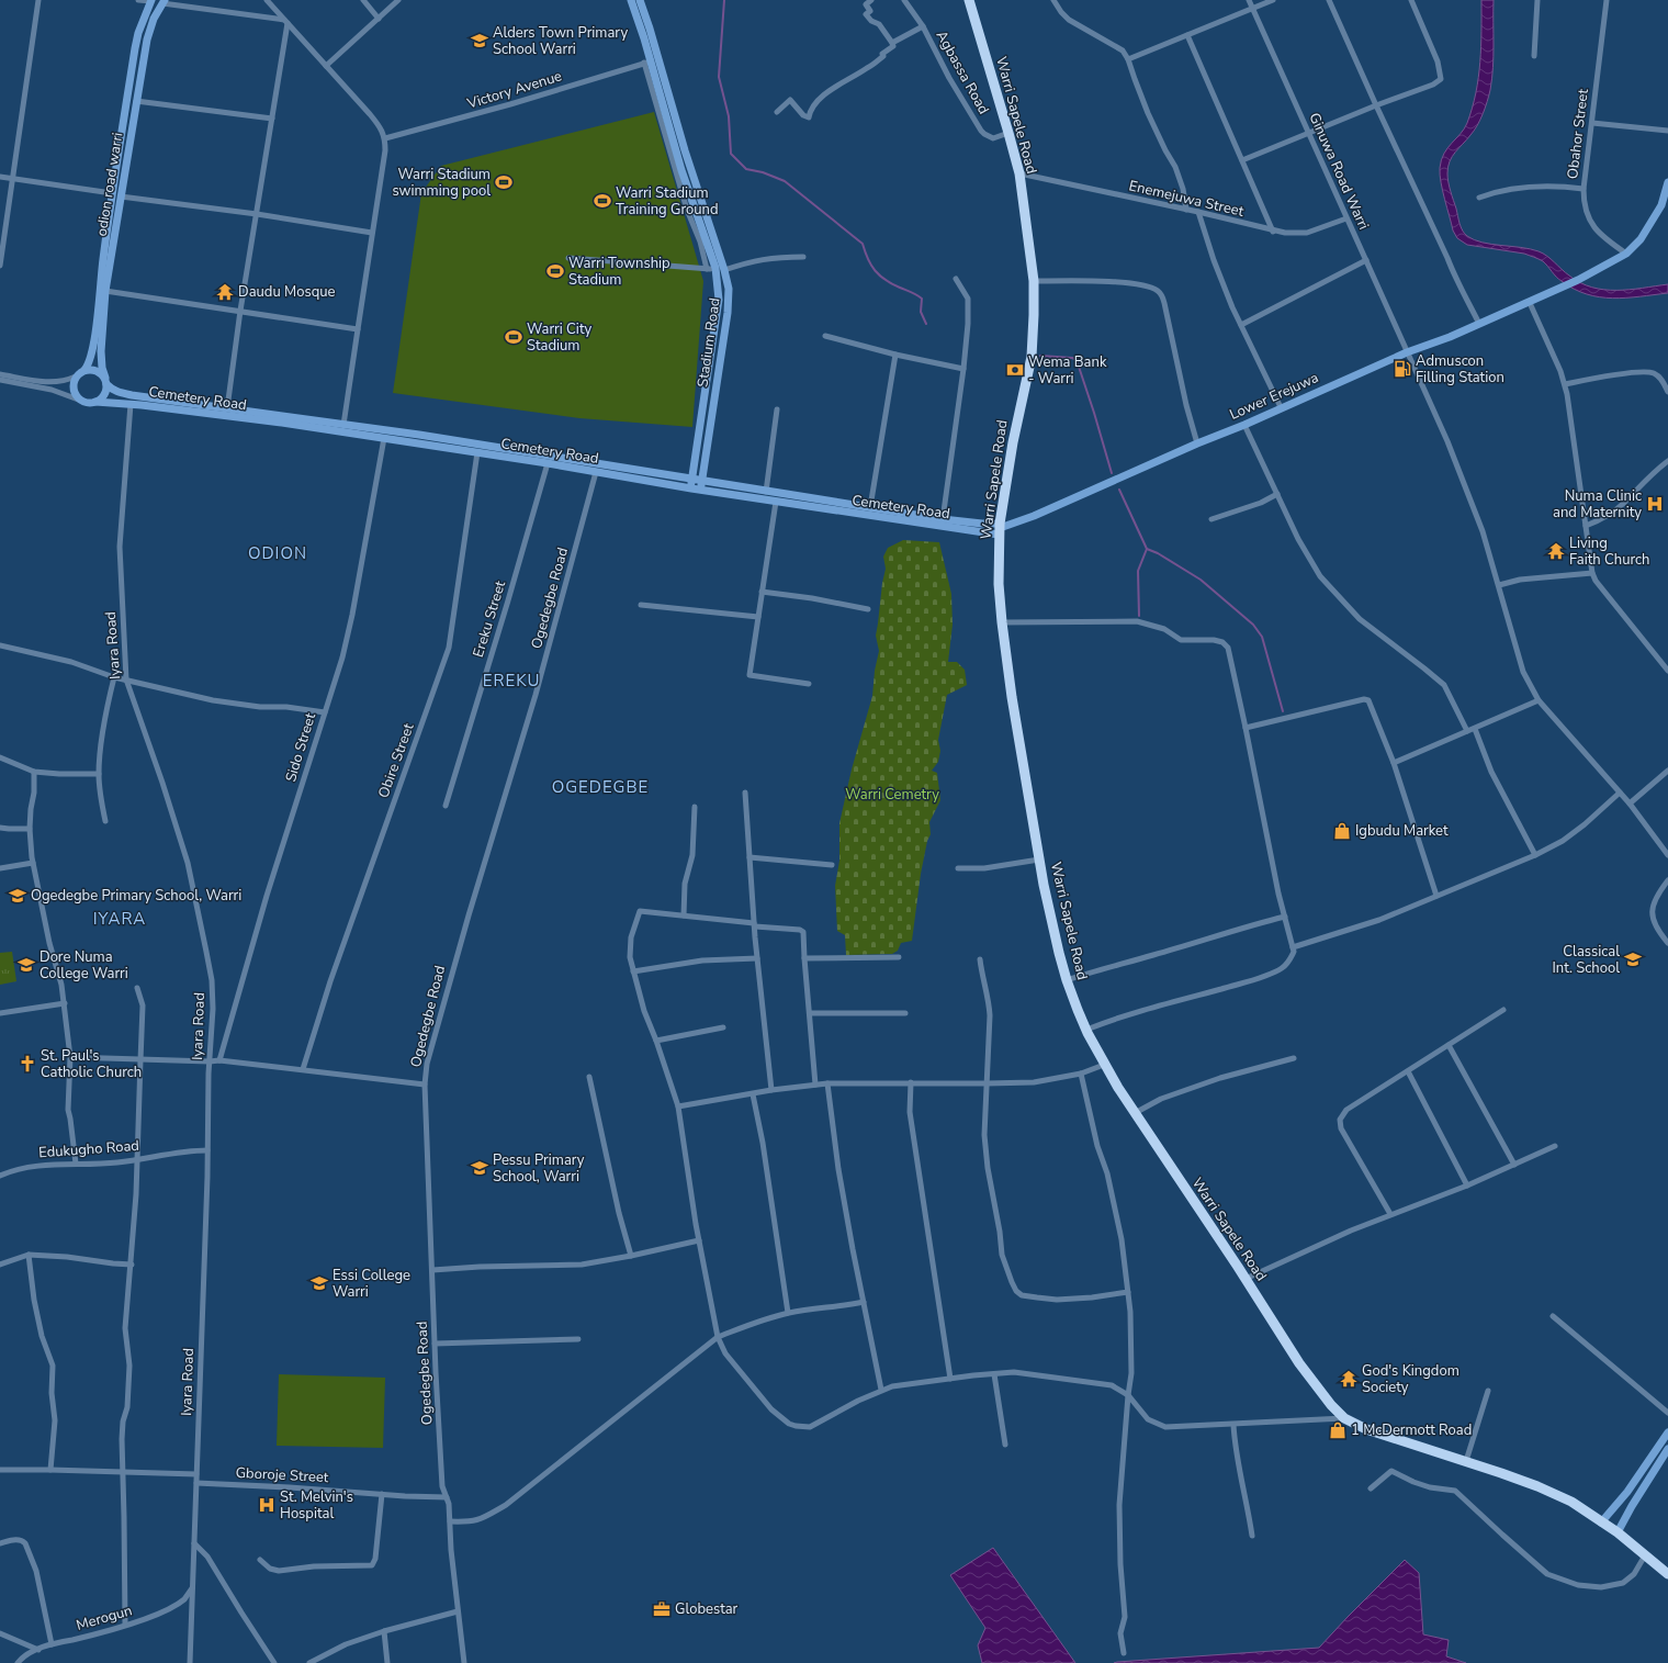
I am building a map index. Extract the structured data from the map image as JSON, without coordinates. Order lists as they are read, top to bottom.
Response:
{
  "streets": {
    "highway": ["Warri Sapele Road"],
    "main road": [
      "odion road warri",
      "Stadium Road",
      "Lower Erejuwa",
      "Cemetery Road"
    ],
    "street": [
      "Agbassa Road",
      "Victory Avenue",
      "Obahor Street",
      "Ginuwa Road Warri",
      "Enemejuwa Street",
      "Ogedegbe Road",
      "Ereku Street",
      "Iyara Road",
      "Sido Street",
      "Obire Street",
      "Edukugho Road",
      "Gboroje Street",
      "Merogun"
    ]
  },
  "crossings": [
    ["Agbassa Road", "Warri Sapele Road"],
    ["Victory Avenue", "Stadium Road"],
    ["Warri Sapele Road", "Enemejuwa Street"],
    ["Warri Sapele Road", "Lower Erejuwa"],
    ["Warri Sapele Road", "Cemetery Road"],
    ["Obahor Street", "Lower Erejuwa"],
    ["Ginuwa Road Warri", "Enemejuwa Street"],
    ["Ginuwa Road Warri", "Lower Erejuwa"],
    ["odion road warri", "Cemetery Road"],
    ["Stadium Road", "Cemetery Road"],
    ["Lower Erejuwa", "Cemetery Road"],
    ["Cemetery Road", "Ogedegbe Road"],
    ["Cemetery Road", "Ereku Street"],
    ["Cemetery Road", "Iyara Road"],
    ["Cemetery Road", "Sido Street"],
    ["Cemetery Road", "Obire Street"],
    ["Ogedegbe Road", "Gboroje Street"],
    ["Iyara Road", "Edukugho Road"],
    ["Iyara Road", "Gboroje Street"],
    ["Iyara Road", "Merogun"]
  ],
  "districts": [
    "ODION",
    "EREKU",
    "OGEDEGBE",
    "IYARA"
  ],
  "parks": ["Warri Cemetry"],
  "places": {
    "school or university": [
      "Alders Town Primary School Warri",
      "Ogedegbe Primary School, Warri",
      "Classical Int. School",
      "Dore Numa College Warri",
      "Pessu Primary School, Warri",
      "Essi College Warri"
    ],
    "sports": [
      "Warri Stadium swimming pool",
      "Warri Stadium Training Ground",
      "Warri Township Stadium",
      "Warri City Stadium"
    ],
    "temple": ["Daudu Mosque", "Living Faith Church", "God's Kingdom Society"],
    "fuel station": ["Admuscon Filling Station"],
    "bank": ["Wema Bank - Warri"],
    "hospital": ["Numa Clinic and Maternity", "St. Melvin's Hospital"],
    "shop": ["Igbudu Market", "1 McDermott Road"],
    "church": ["St. Paul's Catholic Church"],
    "office": ["Globestar"]
  }
}
